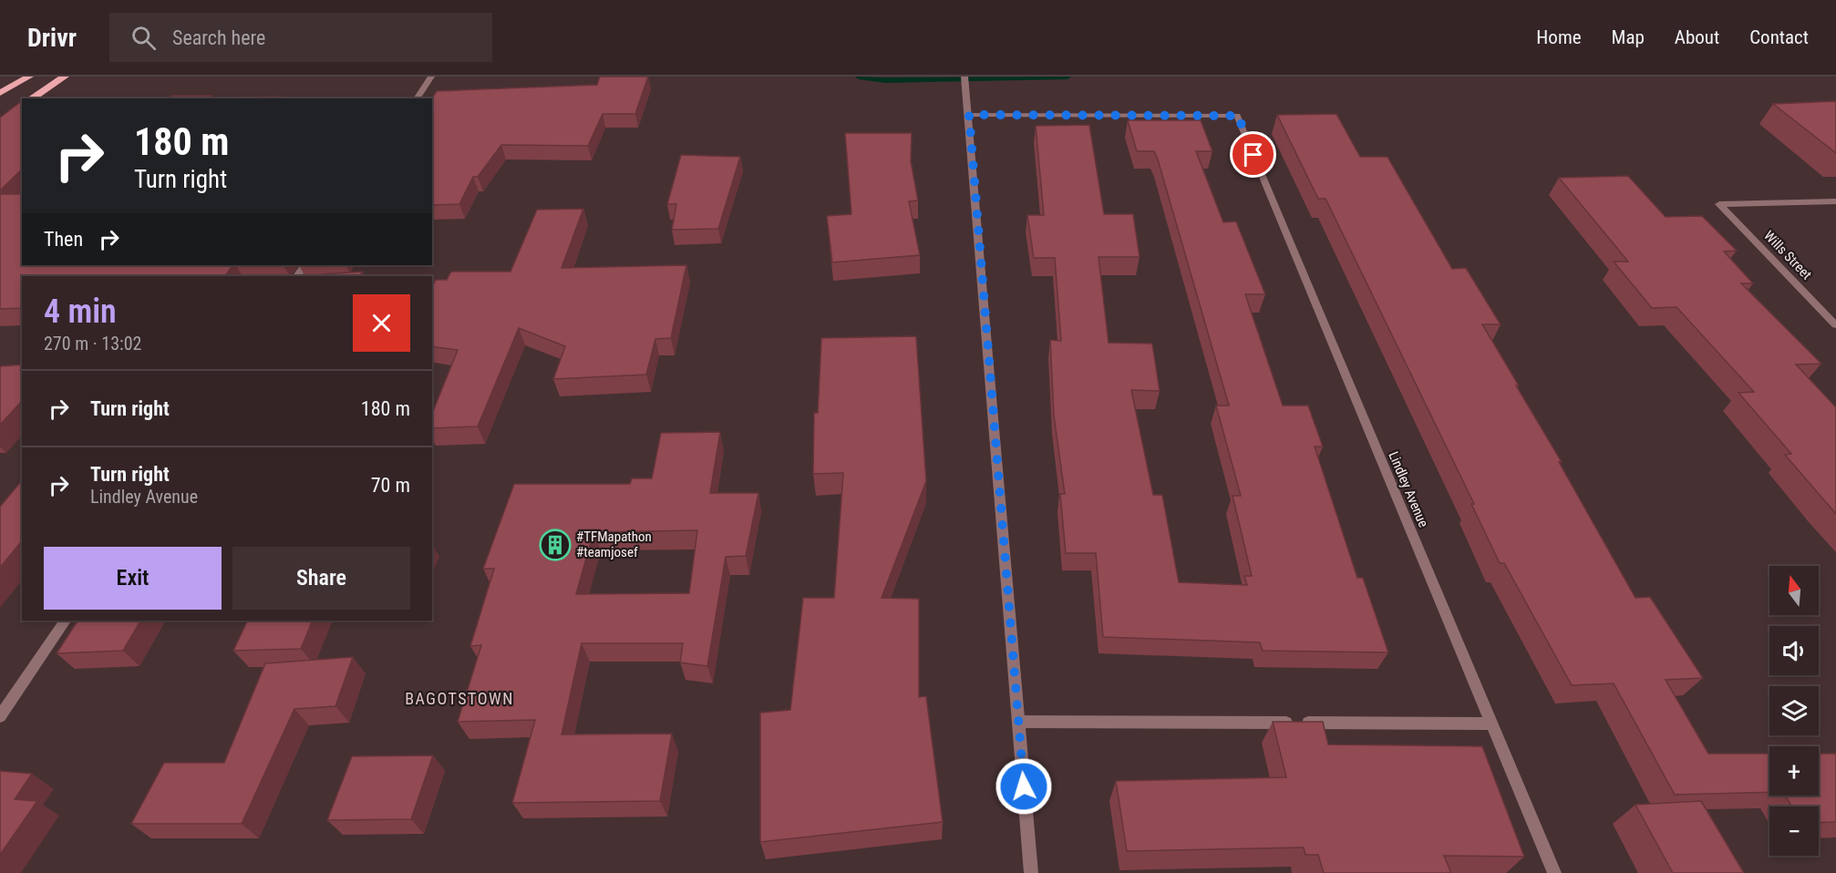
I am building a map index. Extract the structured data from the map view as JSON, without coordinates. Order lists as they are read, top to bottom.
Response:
{
  "streets": {
    "street": ["Wills Street", "Lindley Avenue"]
  },
  "districts": ["BAGOTSTOWN"],
  "places": {
    "building": ["#TFMapathon #teamjosef"]
  },
  "north": "top",
  "page": {
    "header": "Drivr",
    "search": "Search here",
    "nav": [
      "Home",
      "Map",
      "About",
      "Contact"
    ],
    "turn": ["180 m", "Turn right"],
    "then": "Then",
    "heading": ["4 min", "270 m · 13:02"],
    "list": [
      {
        "name": "Turn right",
        "value": "180 m"
      },
      {
        "name": "Turn right",
        "note": "Lindley Avenue",
        "value": "70 m"
      }
    ],
    "buttons": ["Exit", "Share"],
    "map_buttons": ["+", "−"]
  }
}
